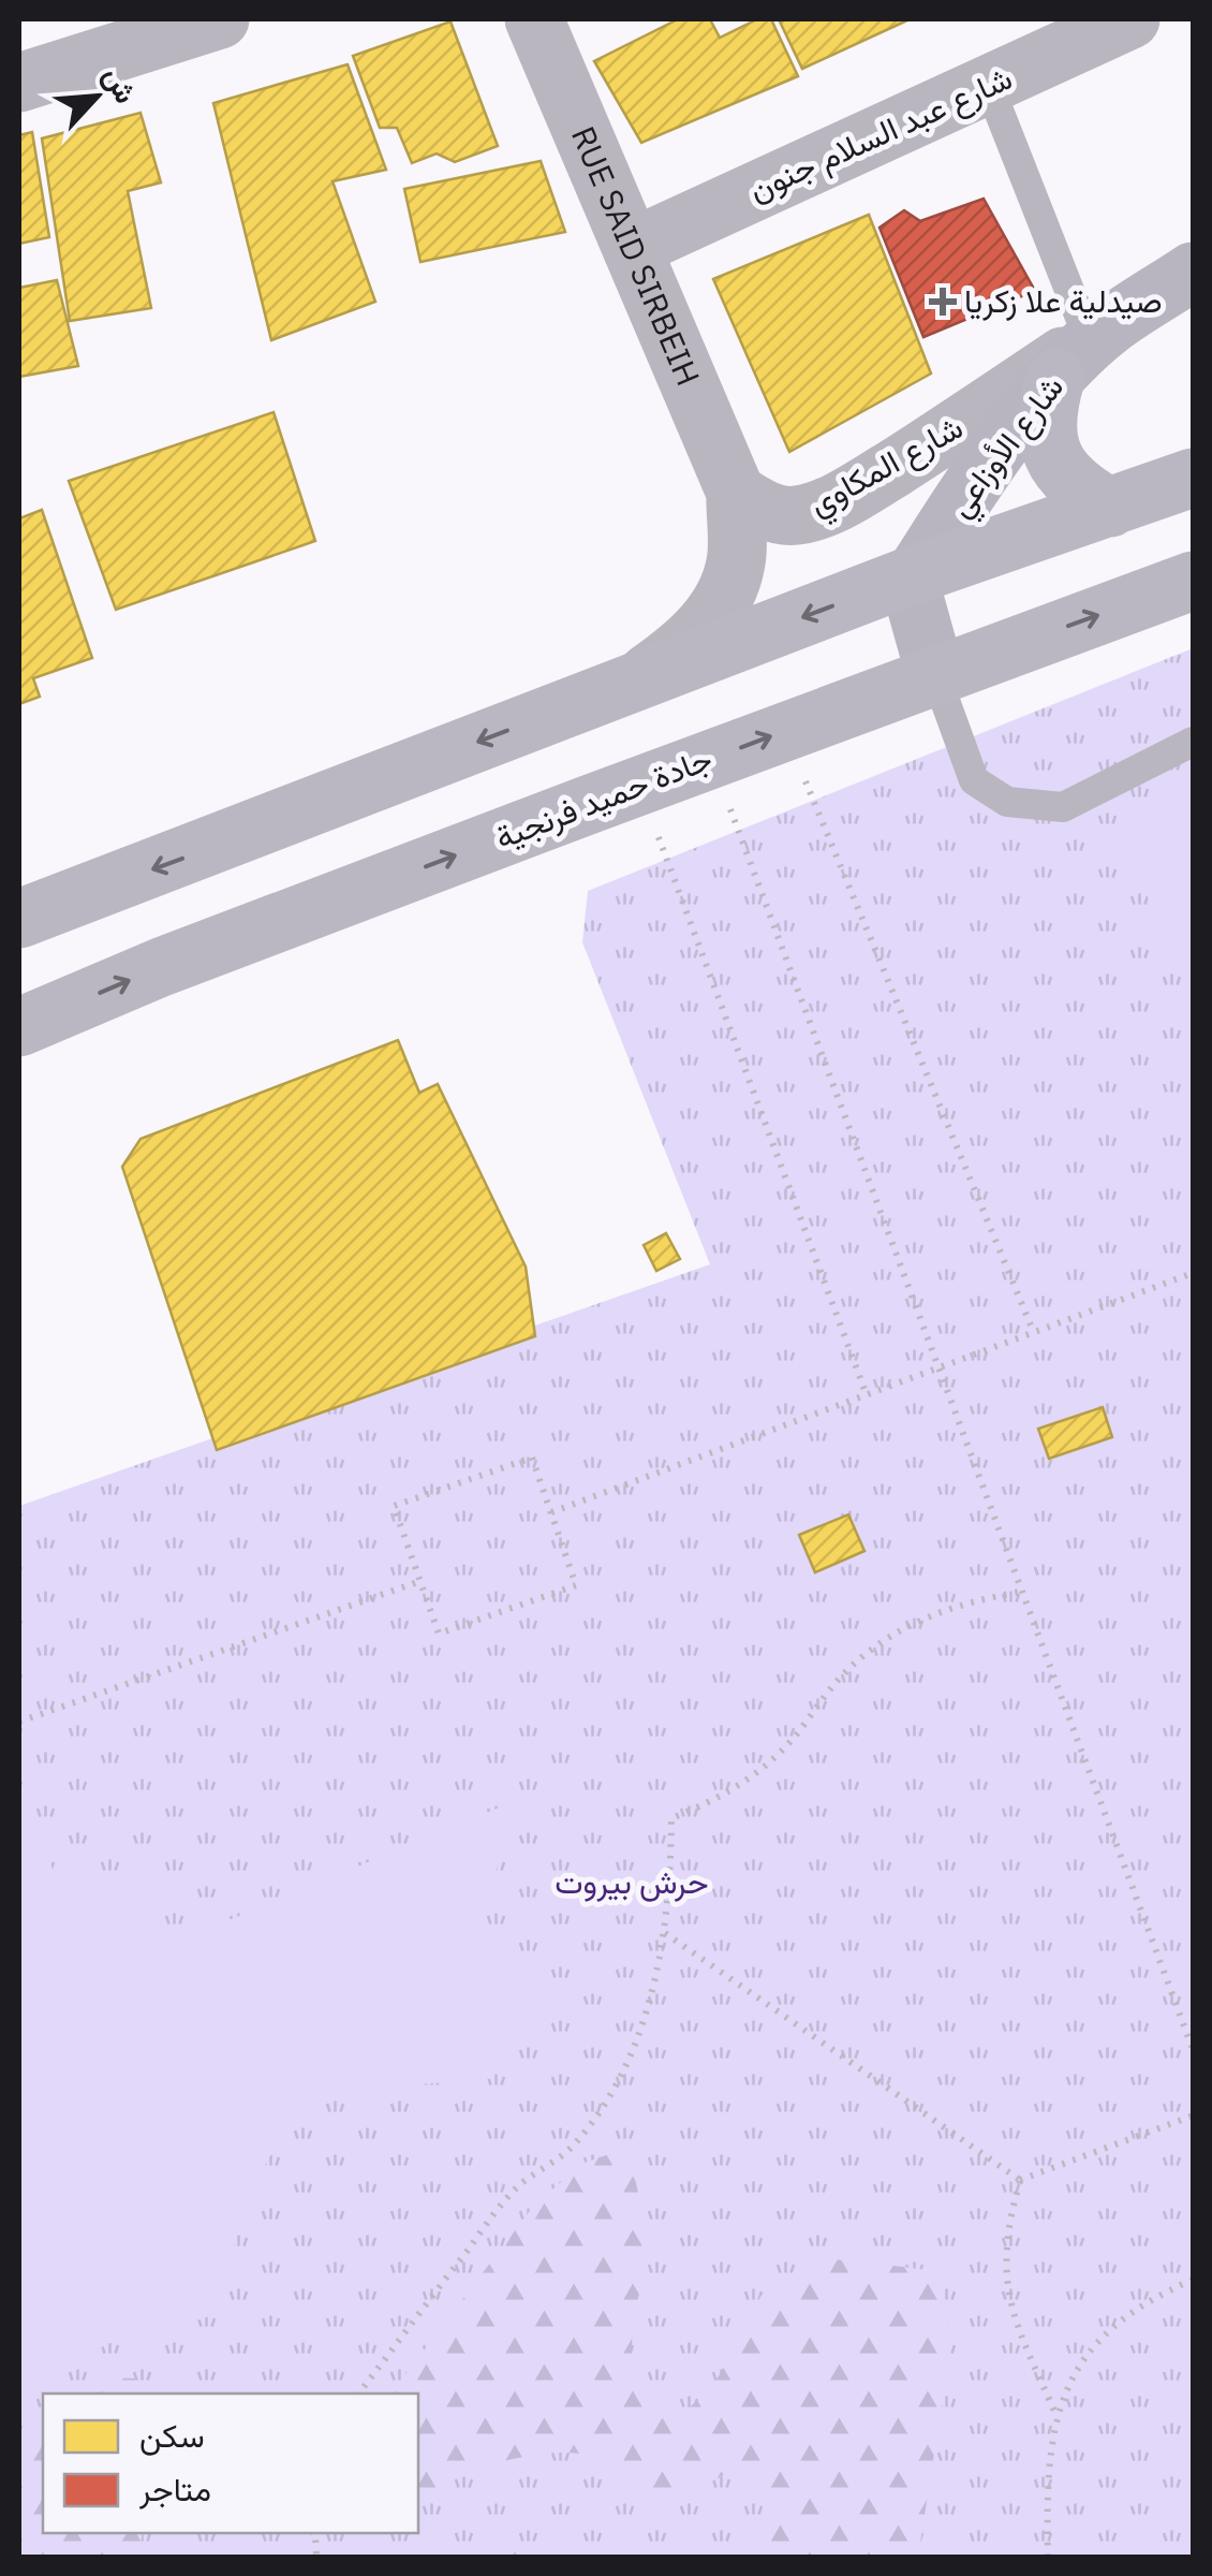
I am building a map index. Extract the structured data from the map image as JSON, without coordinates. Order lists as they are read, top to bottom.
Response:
{
  "streets": {
    "main road": ["جادة حميد فرنجية"],
    "street": [
      "شارع عبد السلام جنون",
      "RUE SAID SIRBEIH",
      "شارع الأوزاعي",
      "شارع المكاوي"
    ]
  },
  "crossings": [
    ["شارع عبد السلام جنون", "RUE SAID SIRBEIH"],
    ["RUE SAID SIRBEIH", "شارع المكاوي"],
    ["شارع الأوزاعي", "شارع المكاوي"]
  ],
  "parks": ["حرش بيروت"],
  "places": {
    "health": ["صيدلية علا زكريا"]
  },
  "legend": ["سكن", "متاجر"],
  "north": "top right"
}
